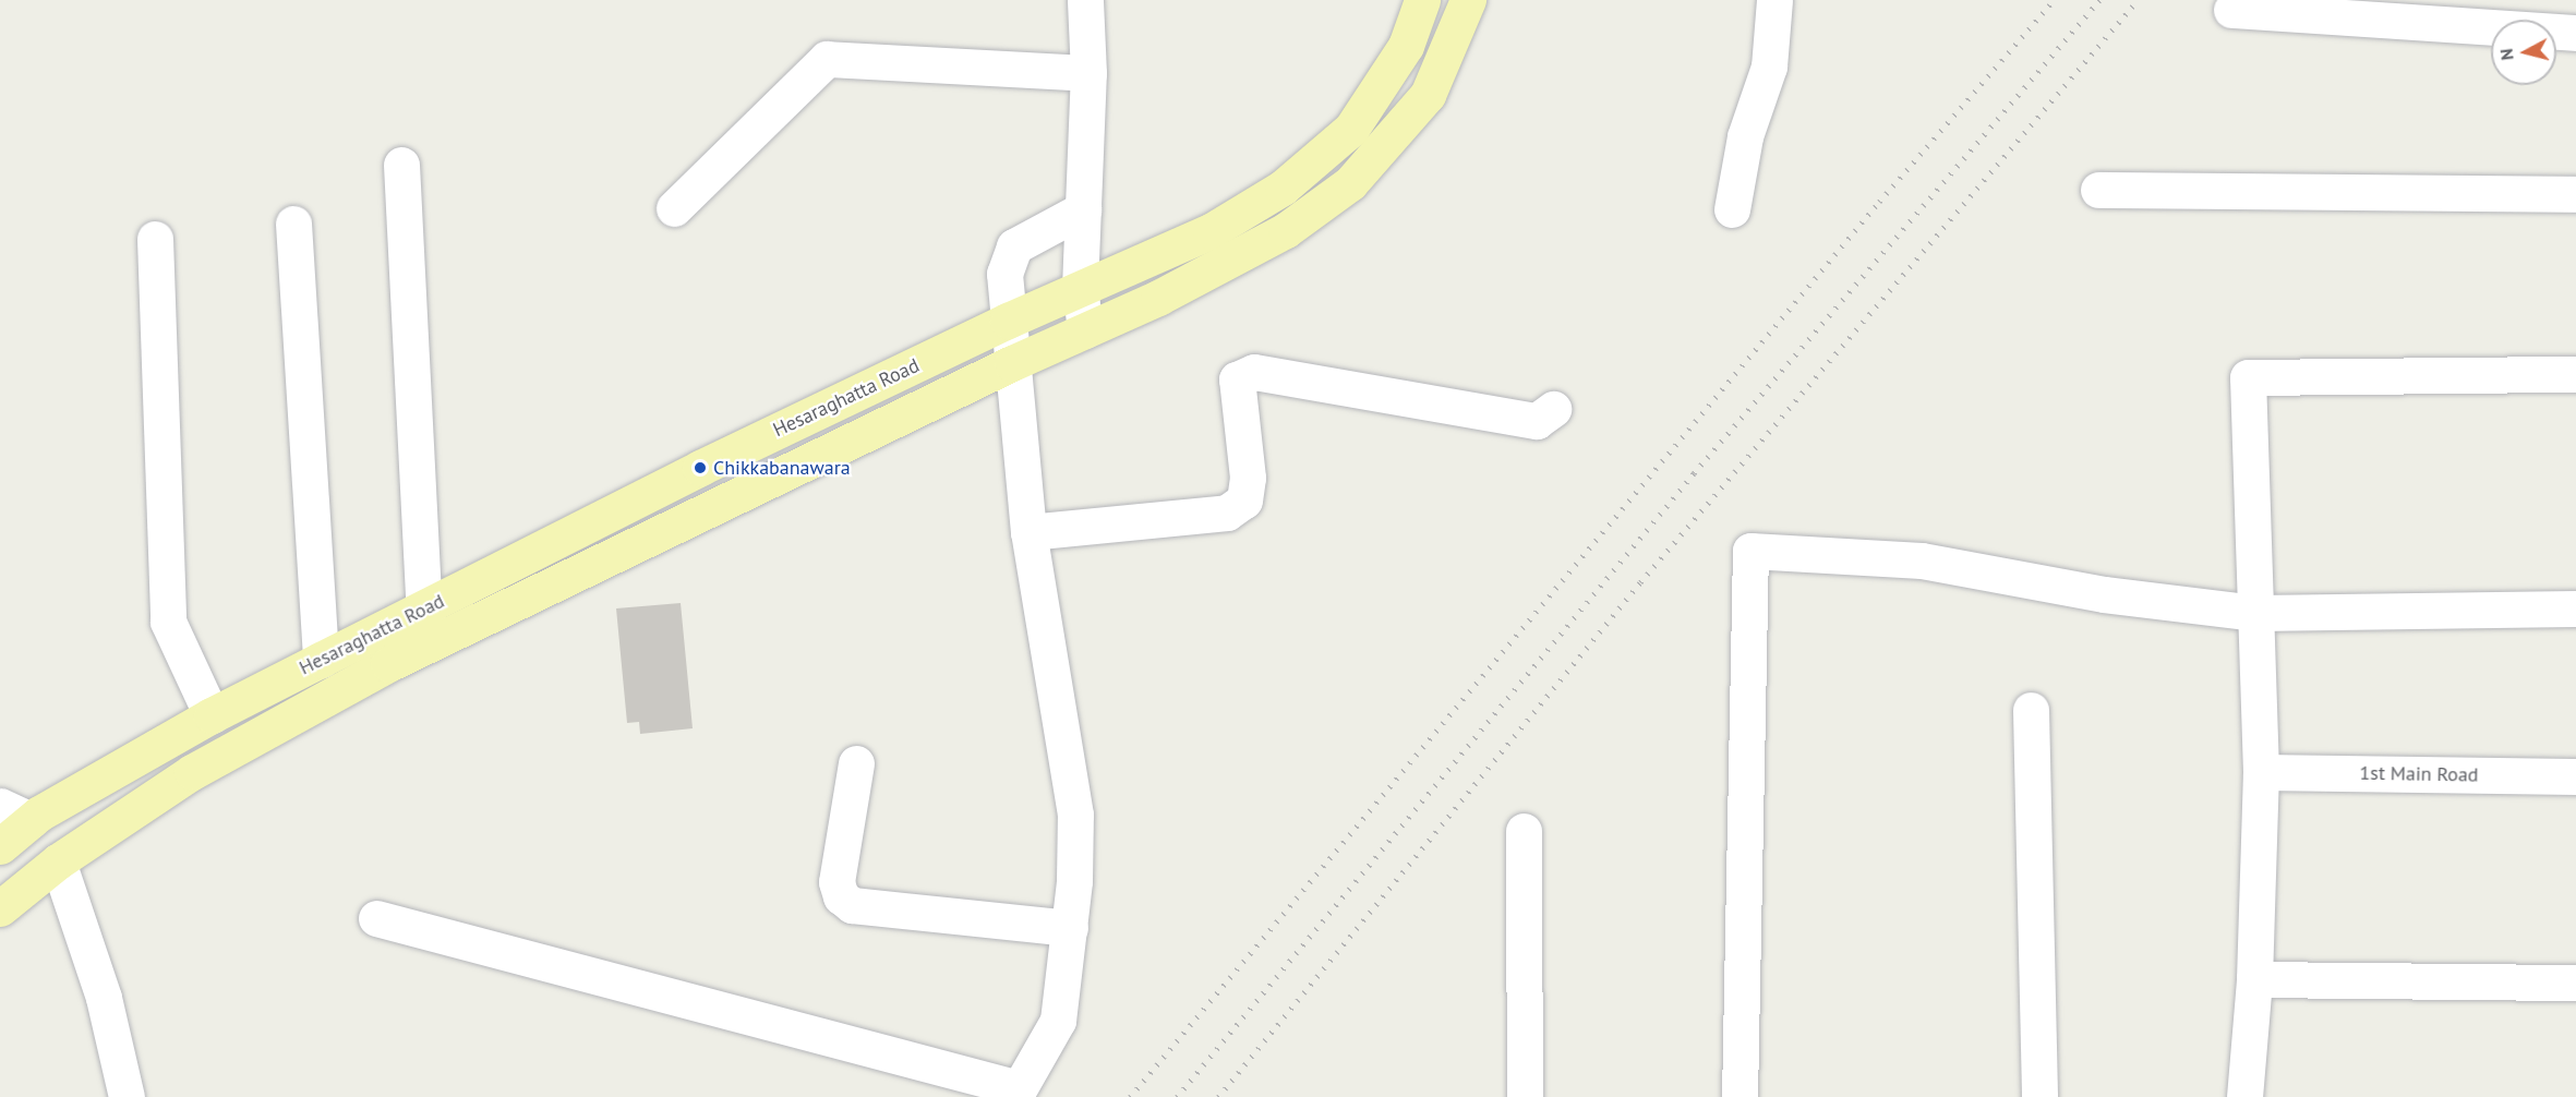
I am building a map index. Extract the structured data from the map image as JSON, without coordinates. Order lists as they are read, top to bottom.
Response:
{
  "streets": {
    "main road": ["Hesaraghatta Road"],
    "street": ["1st Main Road"]
  },
  "places": ["Chikkabanawara"],
  "north": "left"
}
